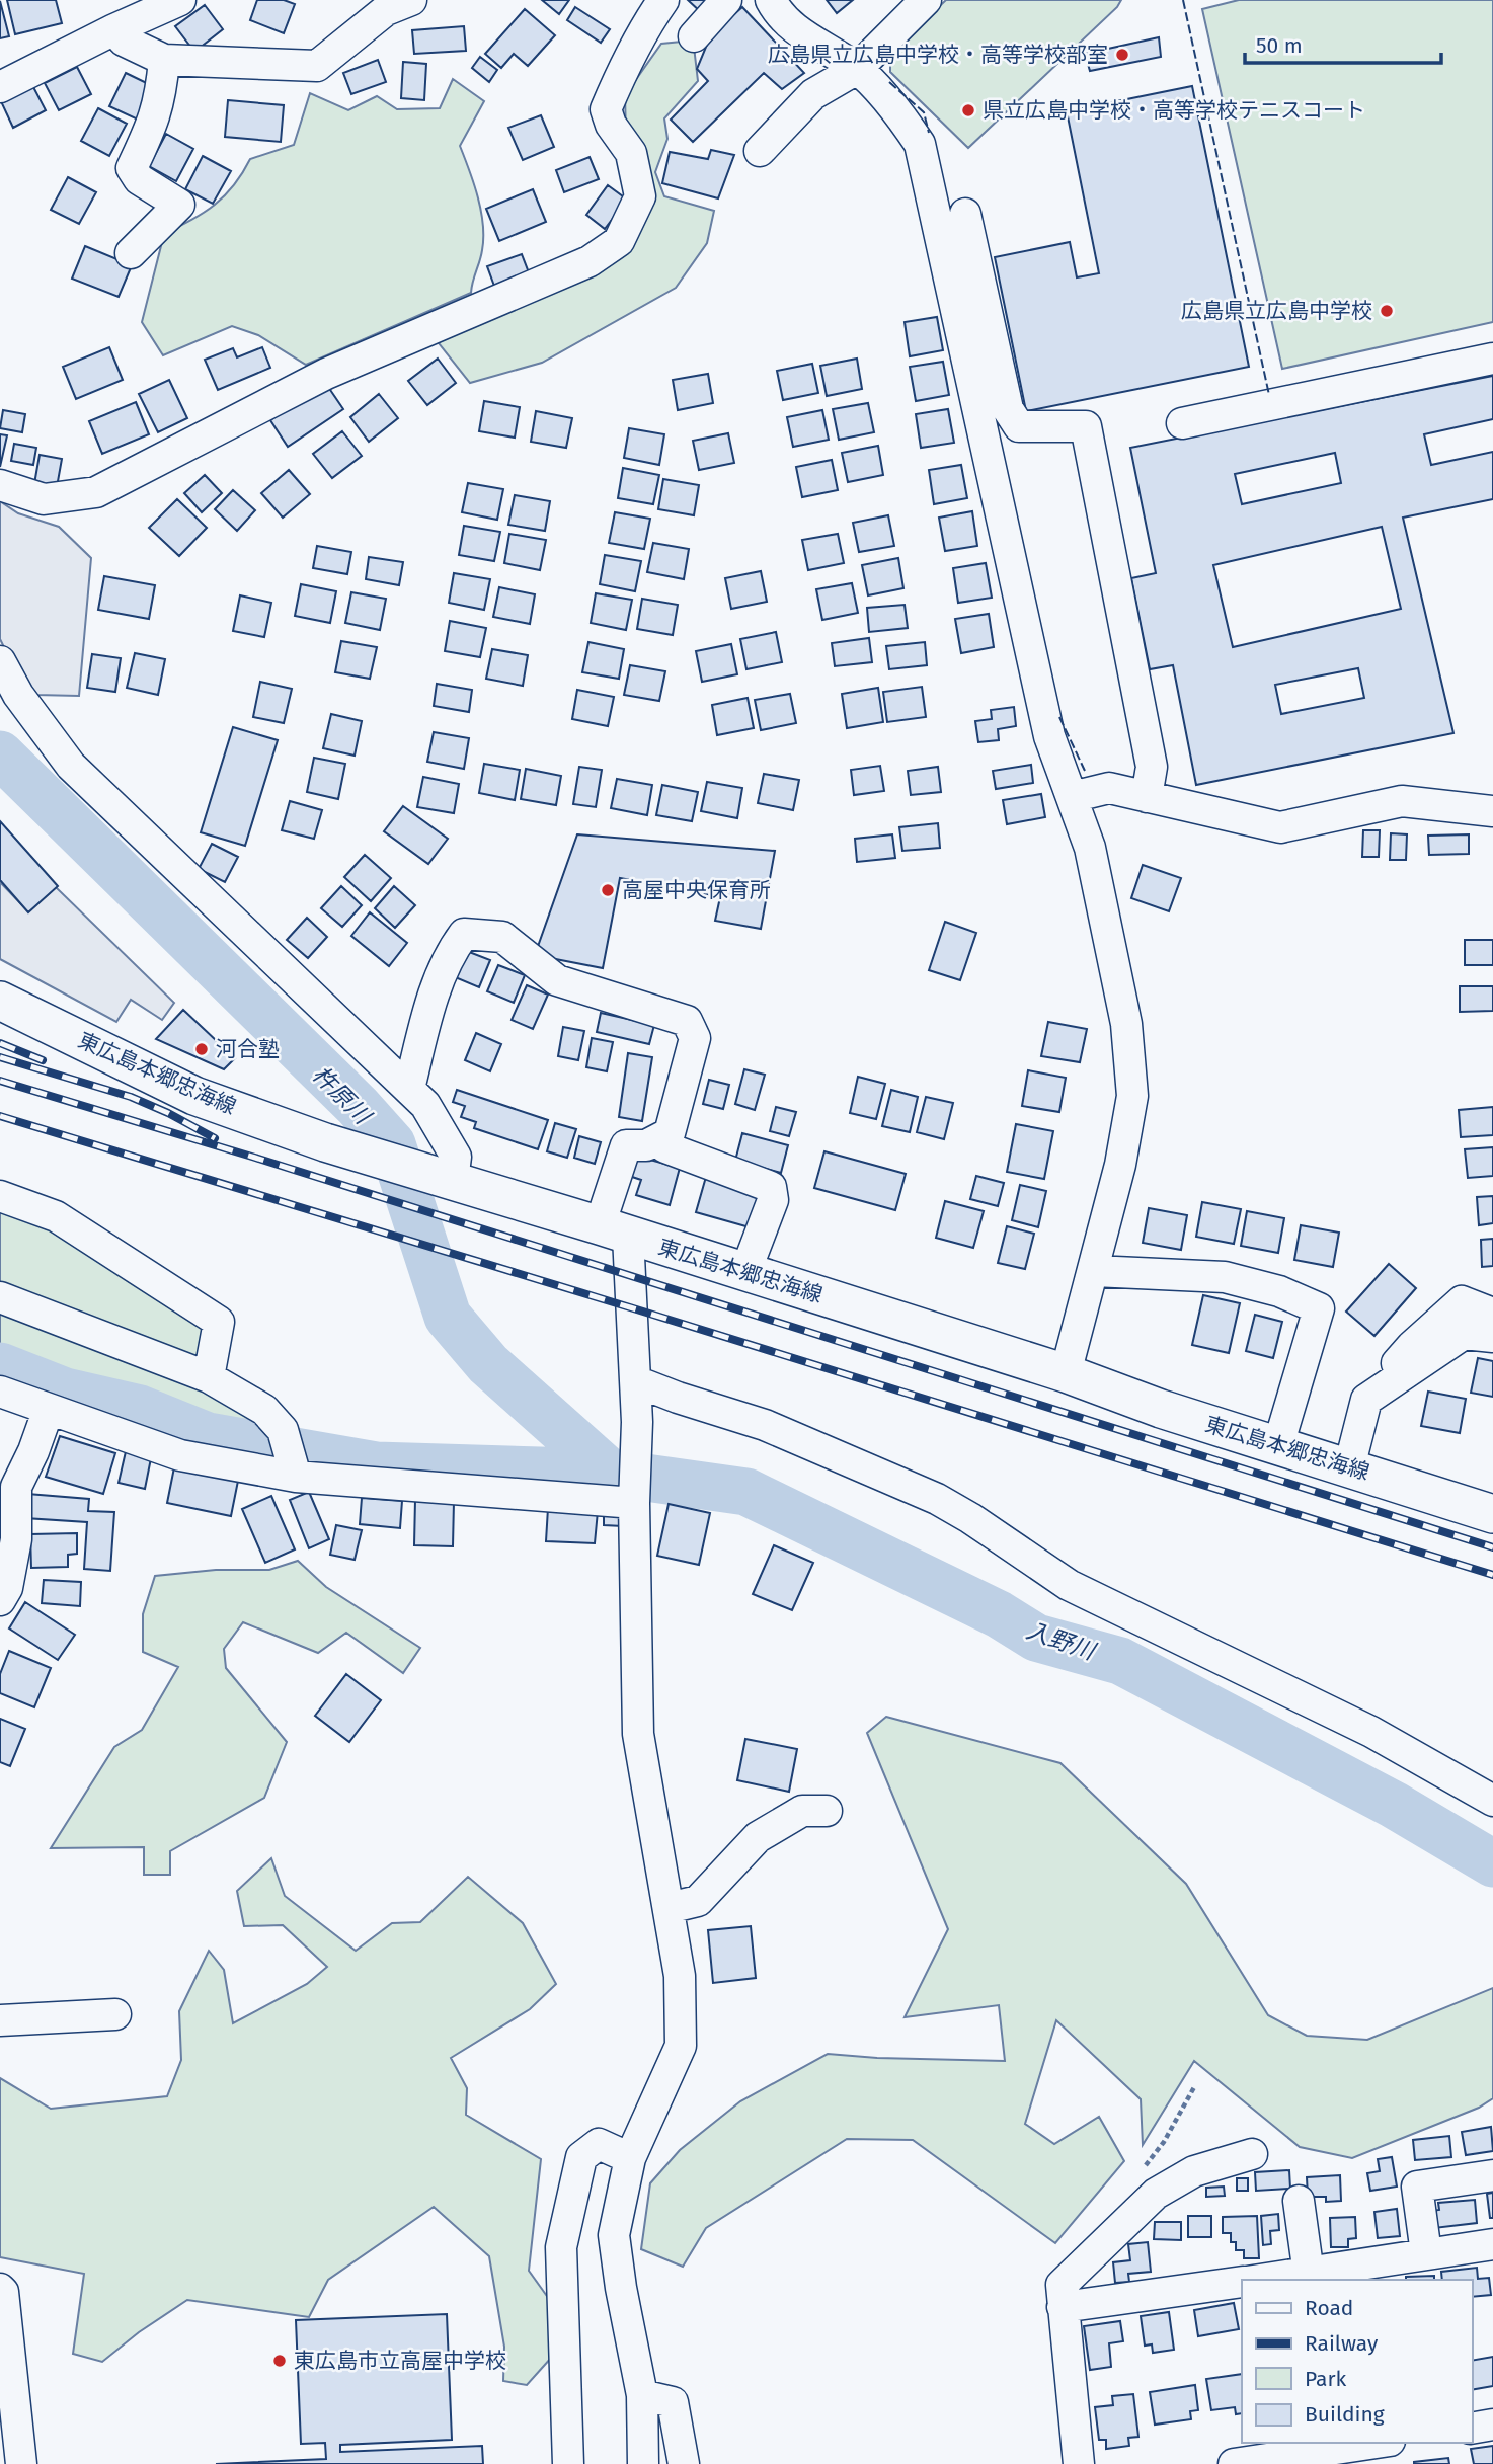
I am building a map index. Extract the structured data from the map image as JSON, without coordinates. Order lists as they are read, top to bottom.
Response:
{
  "streets": {
    "main road": ["東広島本郷忠海線"]
  },
  "water": ["杵原川", "入野川"],
  "places": [
    "広島県立広島中学校・高等学校部室",
    "県立広島中学校・高等学校テニスコート",
    "広島県立広島中学校",
    "高屋中央保育所",
    "河合塾",
    "東広島市立高屋中学校"
  ],
  "legend": [
    "Road",
    "Railway",
    "Park",
    "Building"
  ],
  "scale_bar": "50 m"
}
